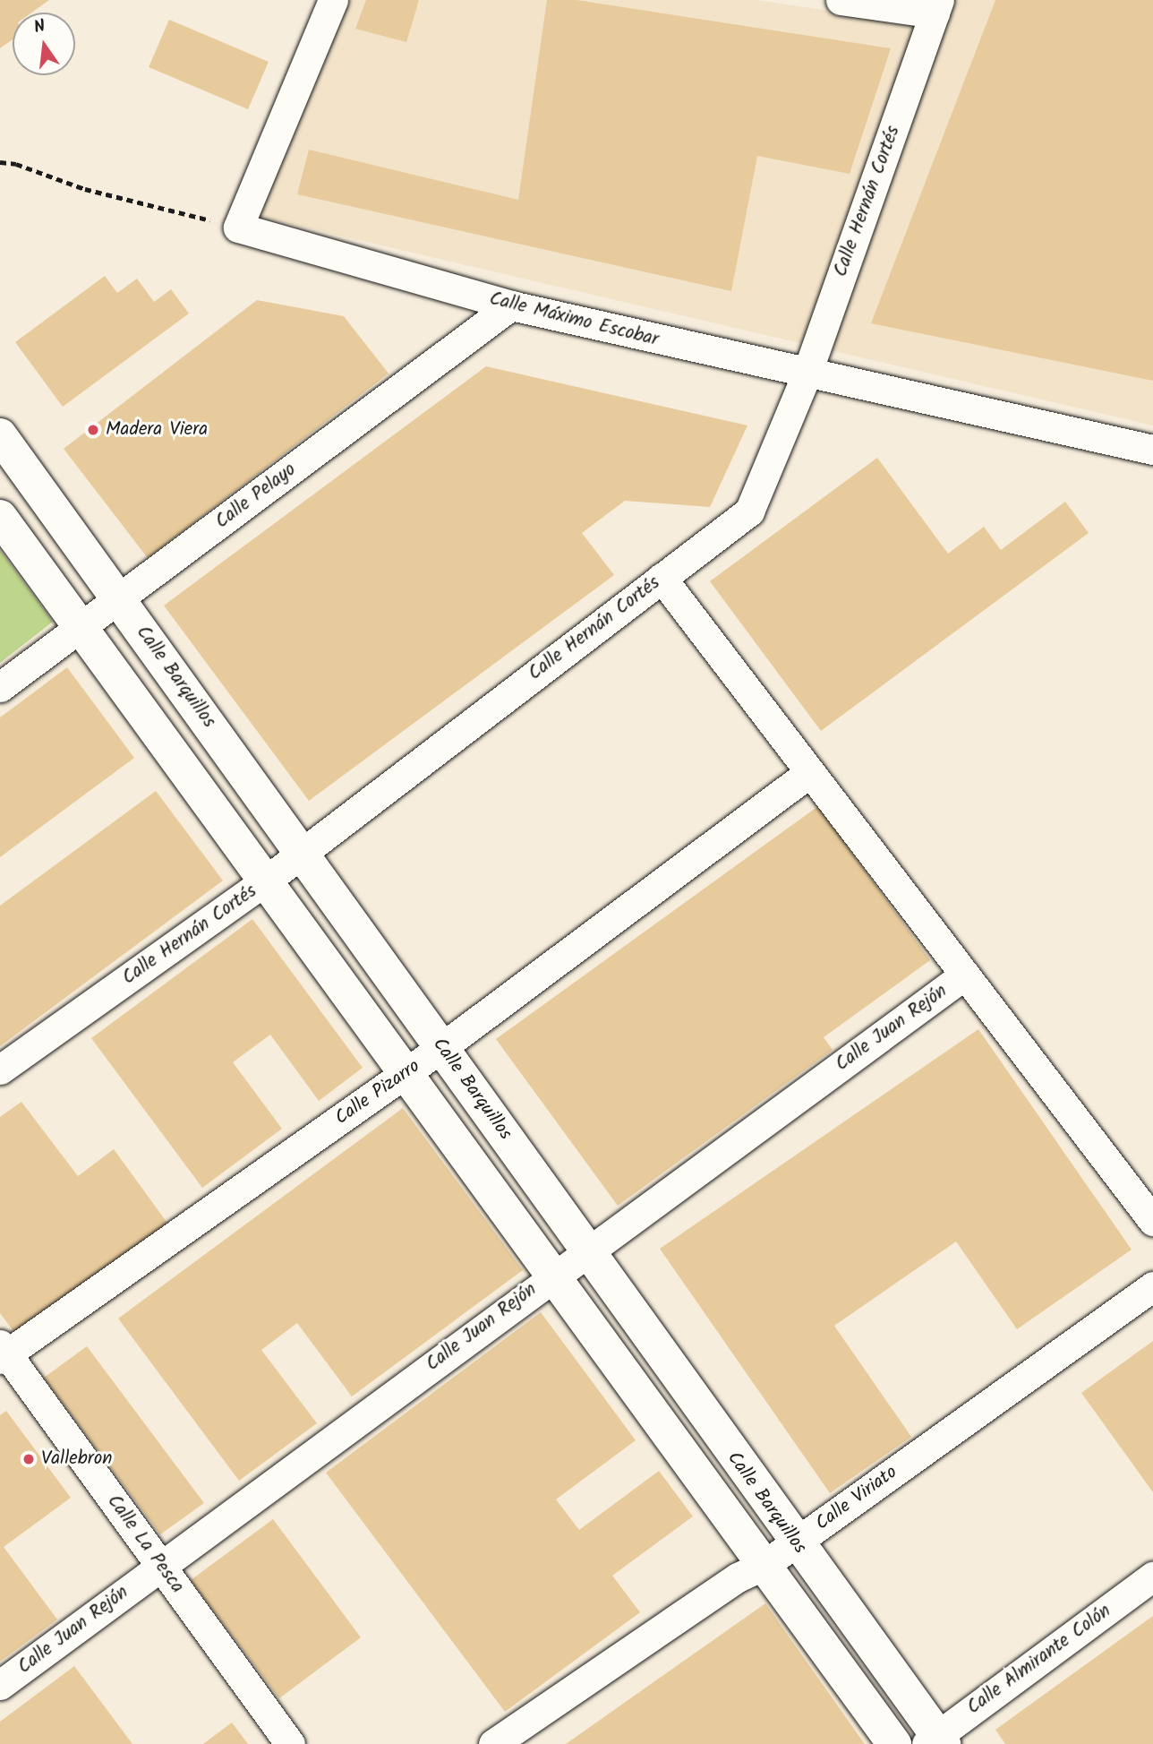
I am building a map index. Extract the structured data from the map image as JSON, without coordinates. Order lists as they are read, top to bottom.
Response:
{
  "streets": {
    "main road": ["Calle Barquillos"],
    "street": [
      "Calle Hernán Cortés",
      "Calle Máximo Escobar",
      "Calle Pelayo",
      "Calle Juan Rejón",
      "Calle Pizarro",
      "Calle Viriato",
      "Calle La Pesca",
      "Calle Almirante Colón"
    ]
  },
  "crossings": [
    ["Calle Hernán Cortés", "Calle Máximo Escobar"],
    ["Calle Hernán Cortés", "Calle Barquillos"],
    ["Calle Máximo Escobar", "Calle Pelayo"],
    ["Calle Pelayo", "Calle Barquillos"],
    ["Calle Barquillos", "Calle Juan Rejón"],
    ["Calle Barquillos", "Calle Pizarro"],
    ["Calle Barquillos", "Calle Viriato"],
    ["Calle Barquillos", "Calle Almirante Colón"],
    ["Calle Juan Rejón", "Calle La Pesca"],
    ["Calle Pizarro", "Calle La Pesca"]
  ],
  "places": ["Madera Viera", "Vallebron"],
  "north": "top"
}
